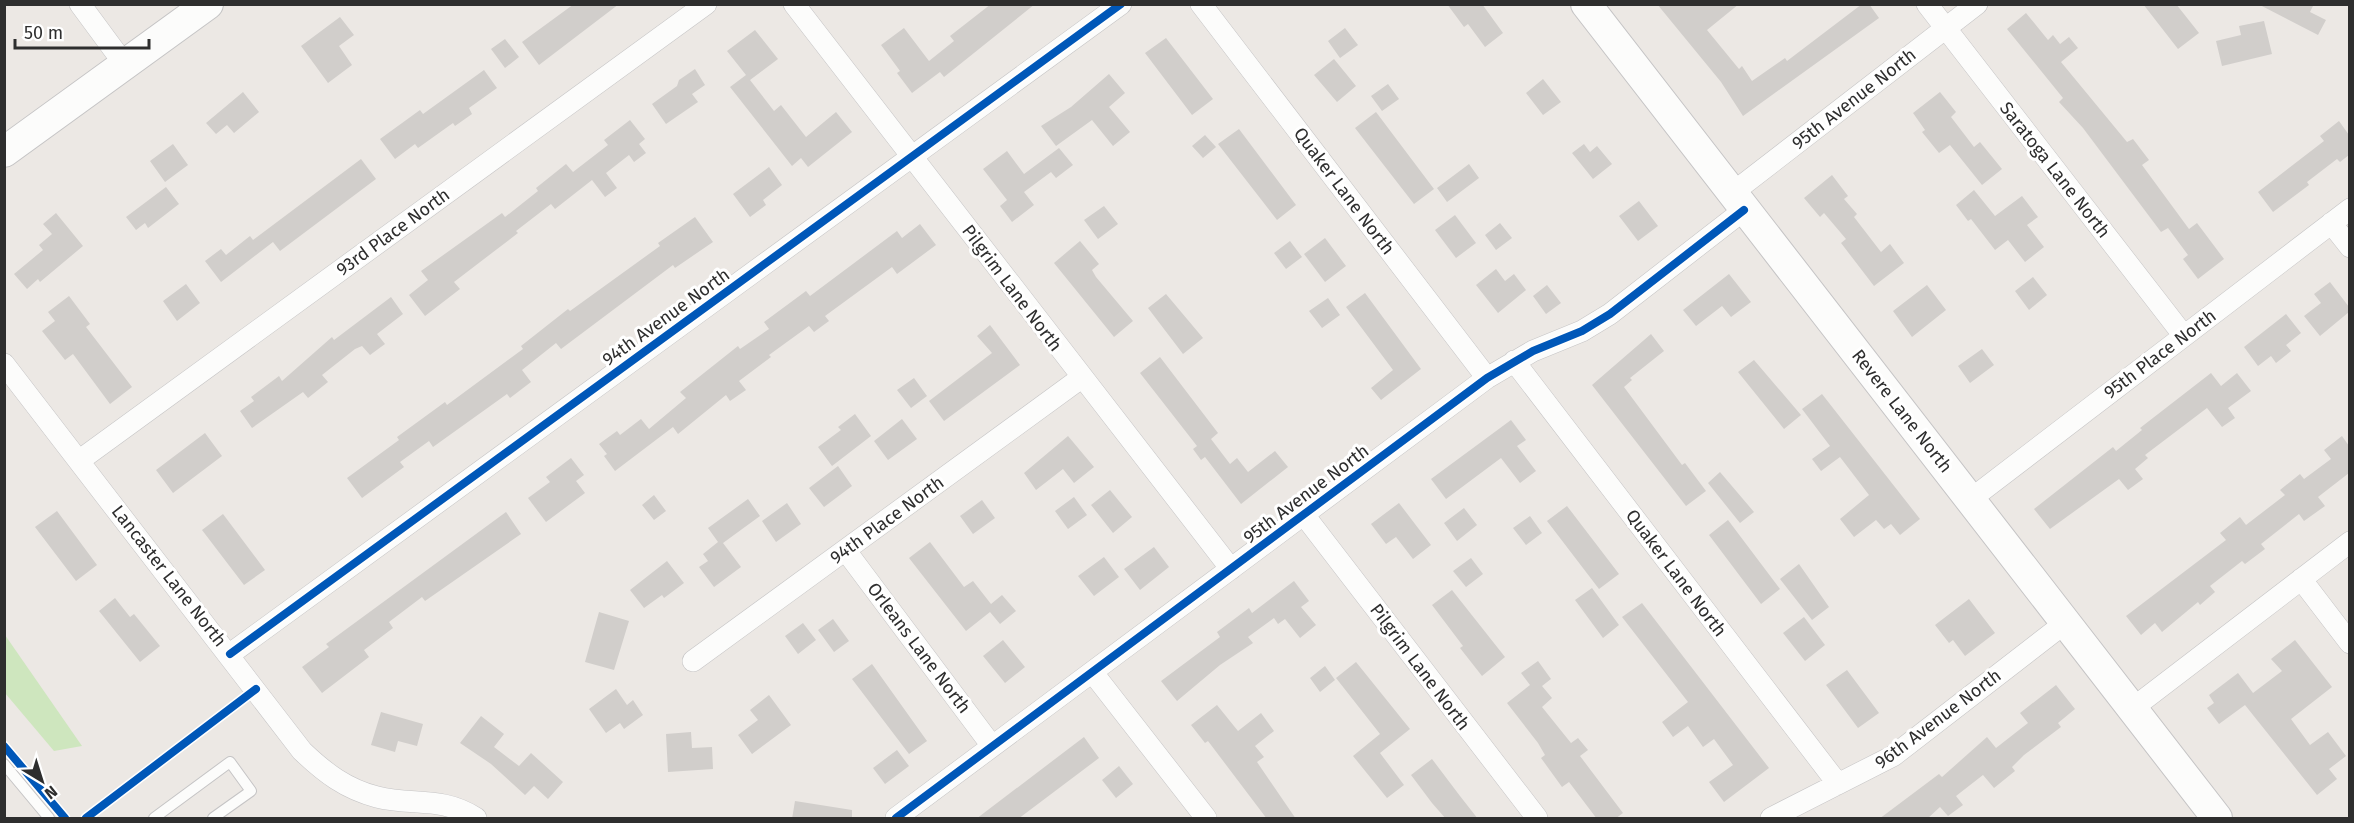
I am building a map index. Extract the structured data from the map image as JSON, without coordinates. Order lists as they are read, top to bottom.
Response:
{
  "streets": {
    "street": [
      "95th Avenue North",
      "Saratoga Lane North",
      "Quaker Lane North",
      "93rd Place North",
      "Pilgrim Lane North",
      "94th Avenue North",
      "95th Place North",
      "Revere Lane North",
      "94th Place North",
      "Lancaster Lane North",
      "Orleans Lane North",
      "96th Avenue North"
    ]
  },
  "crossings": [
    ["95th Avenue North", "Saratoga Lane North"],
    ["95th Avenue North", "Quaker Lane North"],
    ["95th Avenue North", "Pilgrim Lane North"],
    ["95th Avenue North", "Revere Lane North"],
    ["95th Avenue North", "Orleans Lane North"],
    ["Saratoga Lane North", "95th Place North"],
    ["Quaker Lane North", "96th Avenue North"],
    ["93rd Place North", "Lancaster Lane North"],
    ["Pilgrim Lane North", "94th Avenue North"],
    ["Pilgrim Lane North", "94th Place North"],
    ["94th Avenue North", "Lancaster Lane North"],
    ["95th Place North", "Revere Lane North"],
    ["Revere Lane North", "96th Avenue North"],
    ["94th Place North", "Orleans Lane North"]
  ],
  "scale_bar": "50 m",
  "north": "bottom right"
}
